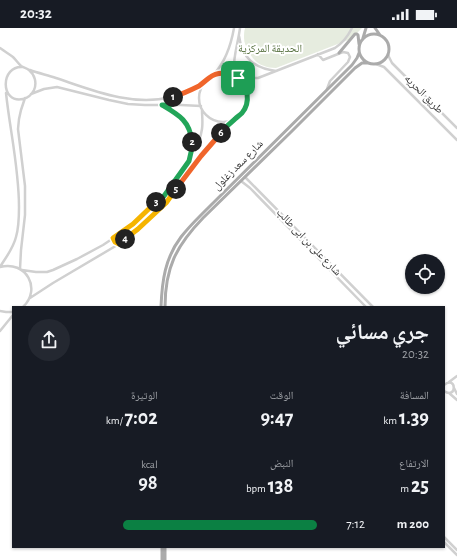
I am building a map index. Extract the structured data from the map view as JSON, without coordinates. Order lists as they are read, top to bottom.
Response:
{
  "streets": {
    "main road": ["شارع سعد زغلول"],
    "street": ["طريق الحريه", "شارع على بن ابى طالب"]
  },
  "crossings": [
    ["طريق الحريه", "شارع سعد زغلول"],
    ["شارع سعد زغلول", "شارع على بن ابى طالب"]
  ],
  "parks": ["الحديقة المركزية"],
  "page": {
    "status": "20:32",
    "pins": [
      "1",
      "6",
      "2",
      "5",
      "3",
      "4"
    ],
    "heading": ["جري مسائي", "20:32"],
    "stats": [
      ["المسافة", "1.39 km"],
      ["الوقت", "9:47"],
      ["الوتيرة", "7:02 /km"],
      ["الارتفاع", "25 m"],
      ["النبض", "138 bpm"],
      ["kcal", "98"]
    ],
    "list": [
      {
        "name": "200 m",
        "note": "7:12"
      }
    ]
  }
}
